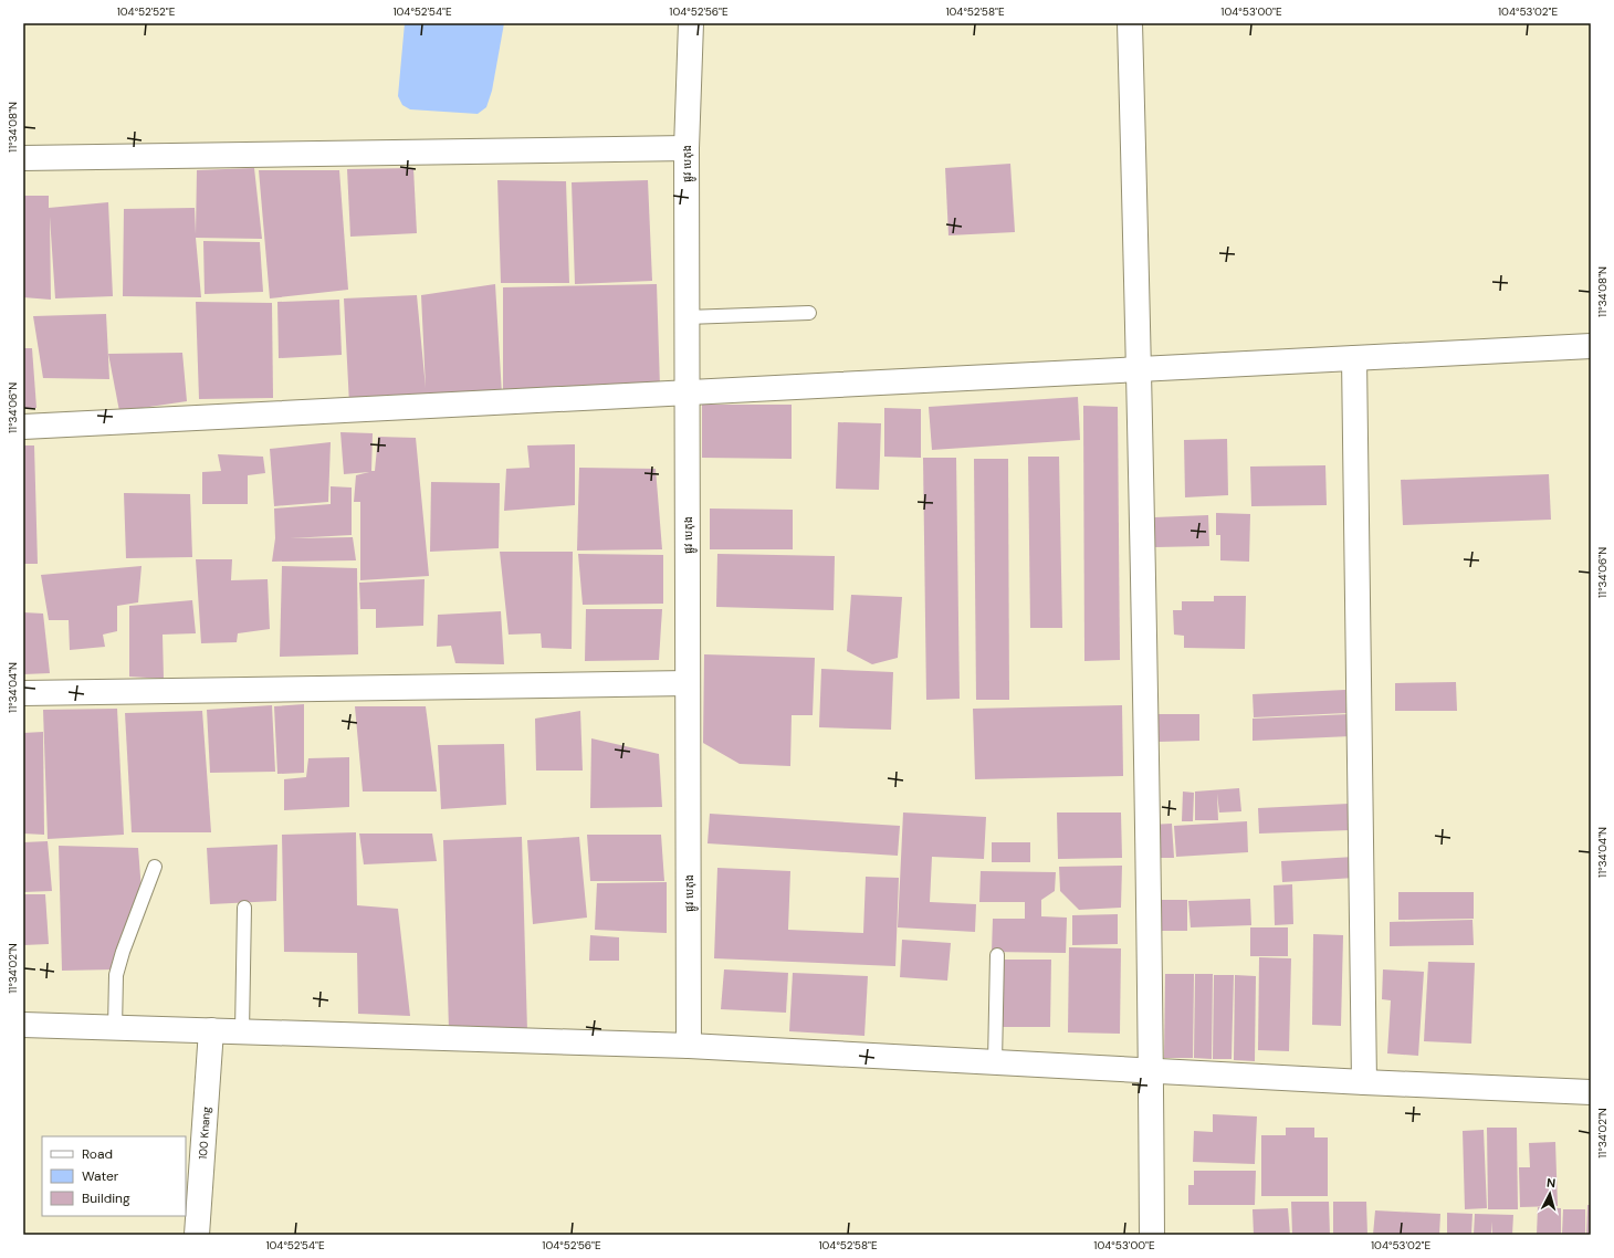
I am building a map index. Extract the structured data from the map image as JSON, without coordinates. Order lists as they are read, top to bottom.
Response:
{
  "streets": {
    "street": ["ផ្លូវ បេតុង", "100 Knang"]
  },
  "legend": ["Road", "Water", "Building"],
  "north": "top",
  "coordinates": [
    "104°52'52\"E",
    "104°52'54\"E",
    "104°52'56\"E",
    "104°52'58\"E",
    "104°53'00\"E",
    "104°53'02\"E",
    "11°34'08\"N",
    "11°34'06\"N",
    "11°34'04\"N",
    "11°34'02\"N"
  ]
}
